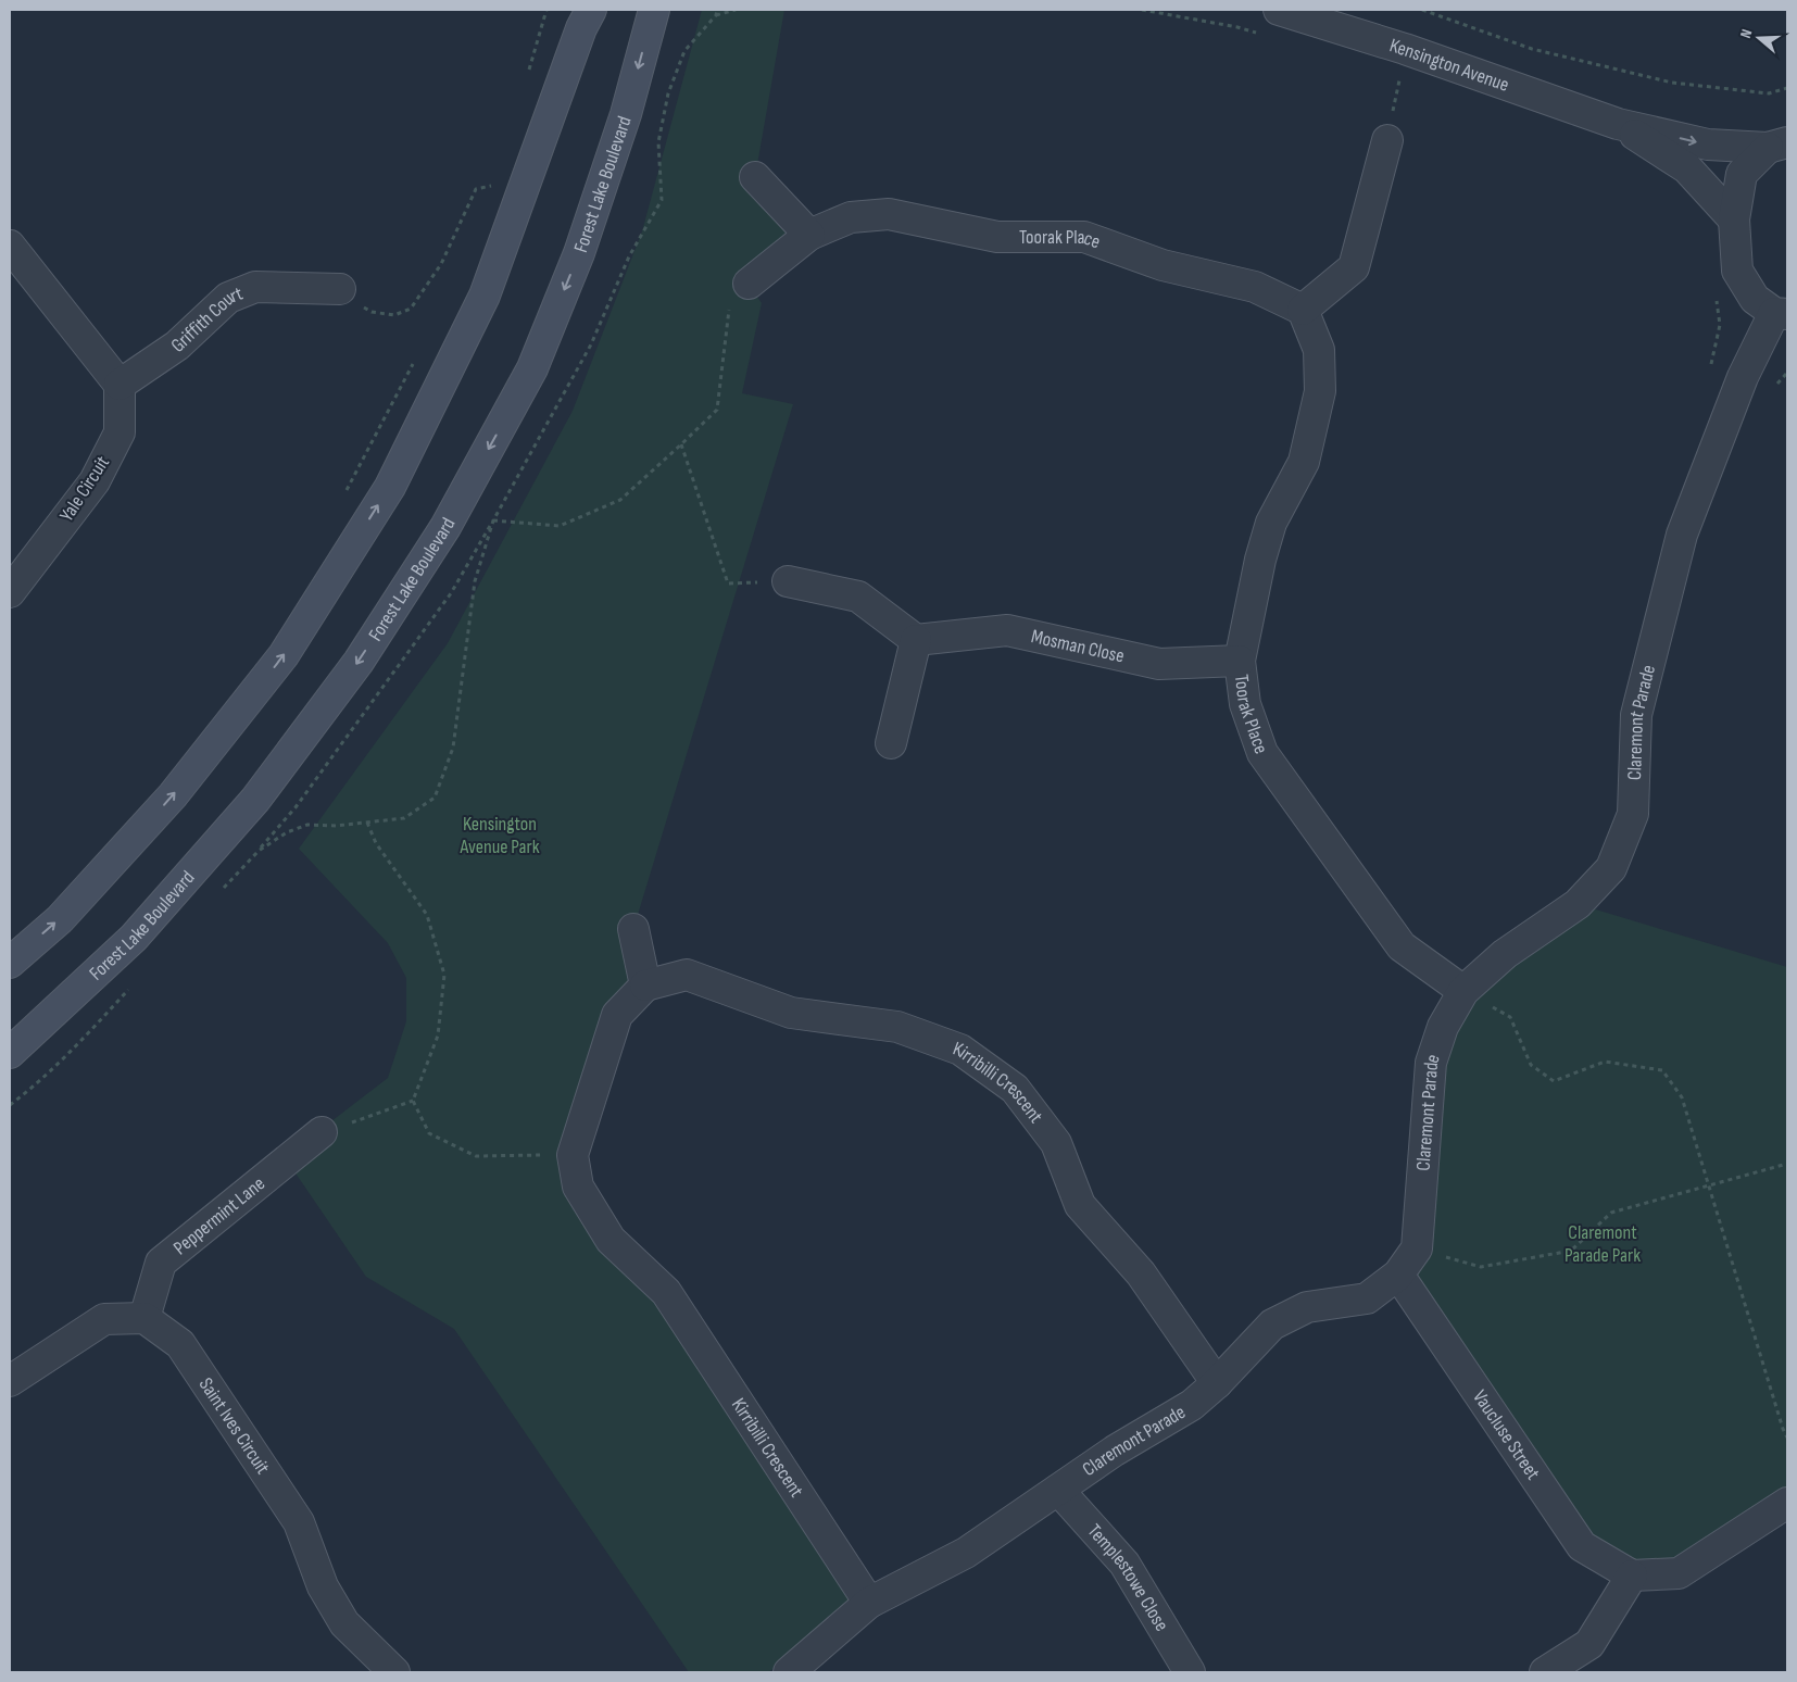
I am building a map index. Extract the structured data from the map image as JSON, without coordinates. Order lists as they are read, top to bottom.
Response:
{
  "streets": {
    "main road": ["Forest Lake Boulevard"],
    "street": [
      "Kensington Avenue",
      "Toorak Place",
      "Griffith Court",
      "Yale Circuit",
      "Mosman Close",
      "Claremont Parade",
      "Kirribilli Crescent",
      "Peppermint Lane",
      "Saint Ives Circuit",
      "Vaucluse Street",
      "Templestowe Close"
    ]
  },
  "crossings": [
    ["Kensington Avenue", "Claremont Parade"],
    ["Toorak Place", "Mosman Close"],
    ["Toorak Place", "Claremont Parade"],
    ["Griffith Court", "Yale Circuit"],
    ["Claremont Parade", "Kirribilli Crescent"],
    ["Claremont Parade", "Vaucluse Street"],
    ["Claremont Parade", "Templestowe Close"],
    ["Peppermint Lane", "Saint Ives Circuit"]
  ],
  "parks": ["Kensington Avenue Park", "Claremont Parade Park"],
  "north": "left"
}
